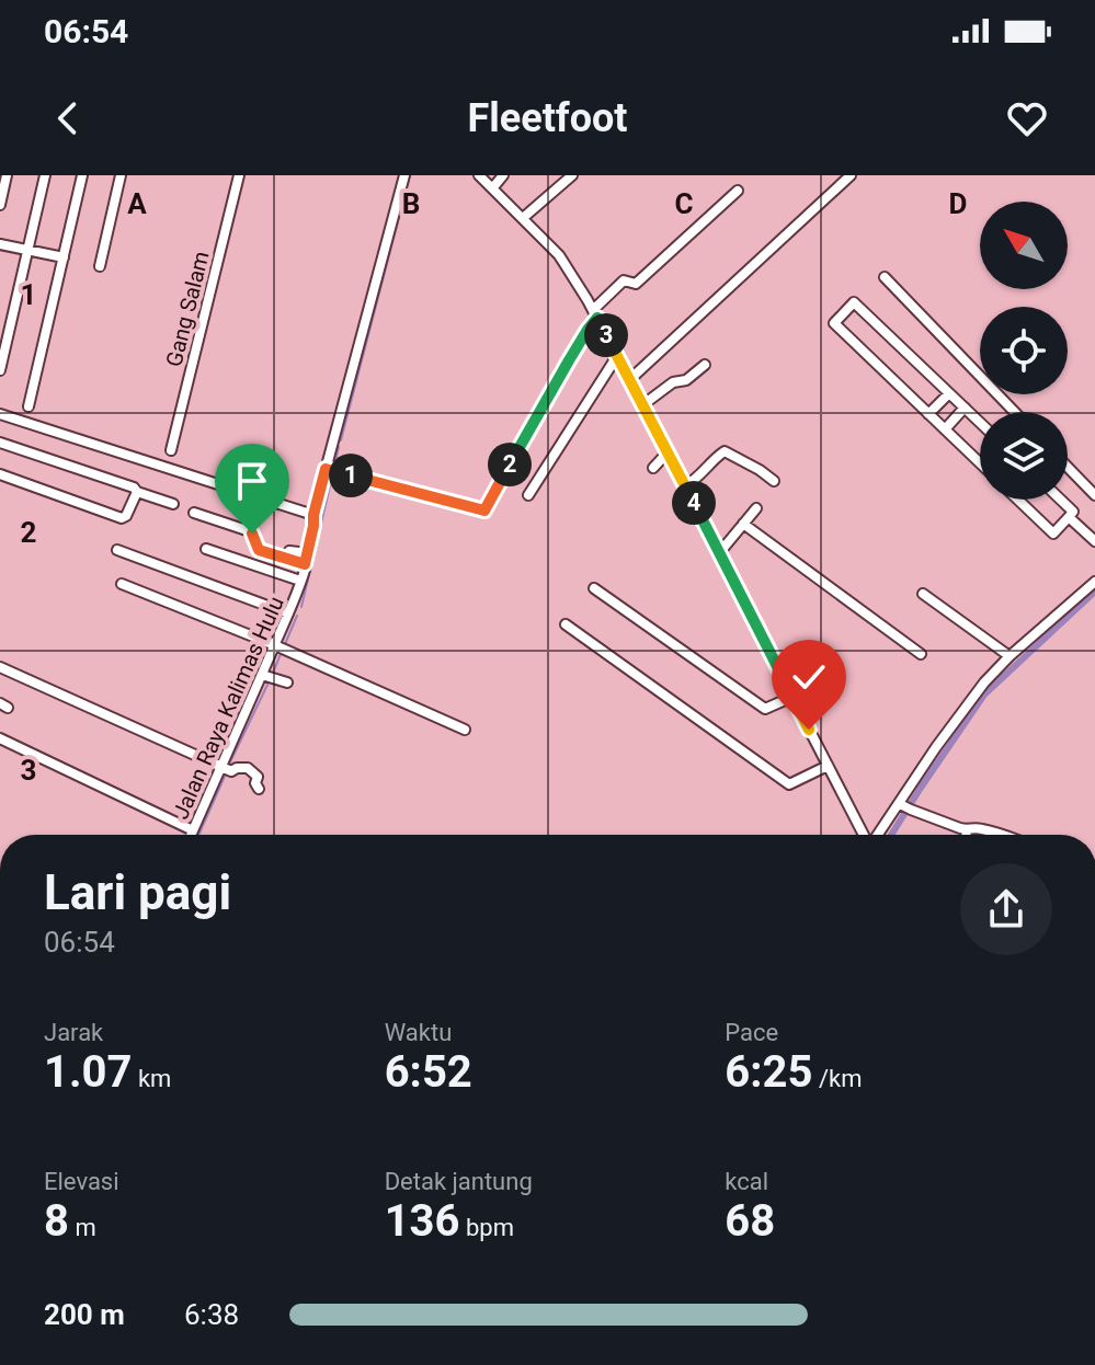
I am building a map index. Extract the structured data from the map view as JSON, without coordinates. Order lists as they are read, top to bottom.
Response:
{
  "streets": {
    "street": ["Gang Salam", "Jalan Raya Kalimas Hulu"]
  },
  "north": "top left",
  "page": {
    "status": "06:54",
    "header": "Fleetfoot",
    "pins": [
      "3",
      "2",
      "1",
      "4"
    ],
    "heading": ["Lari pagi", "06:54"],
    "stats": [
      ["Jarak", "1.07 km"],
      ["Waktu", "6:52"],
      ["Pace", "6:25 /km"],
      ["Elevasi", "8 m"],
      ["Detak jantung", "136 bpm"],
      ["kcal", "68"]
    ],
    "list": [
      {
        "name": "200 m",
        "note": "6:38"
      }
    ]
  },
  "grid": {
    "columns": [
      "A",
      "B",
      "C",
      "D"
    ],
    "rows": ["1", "2", "3"]
  }
}
